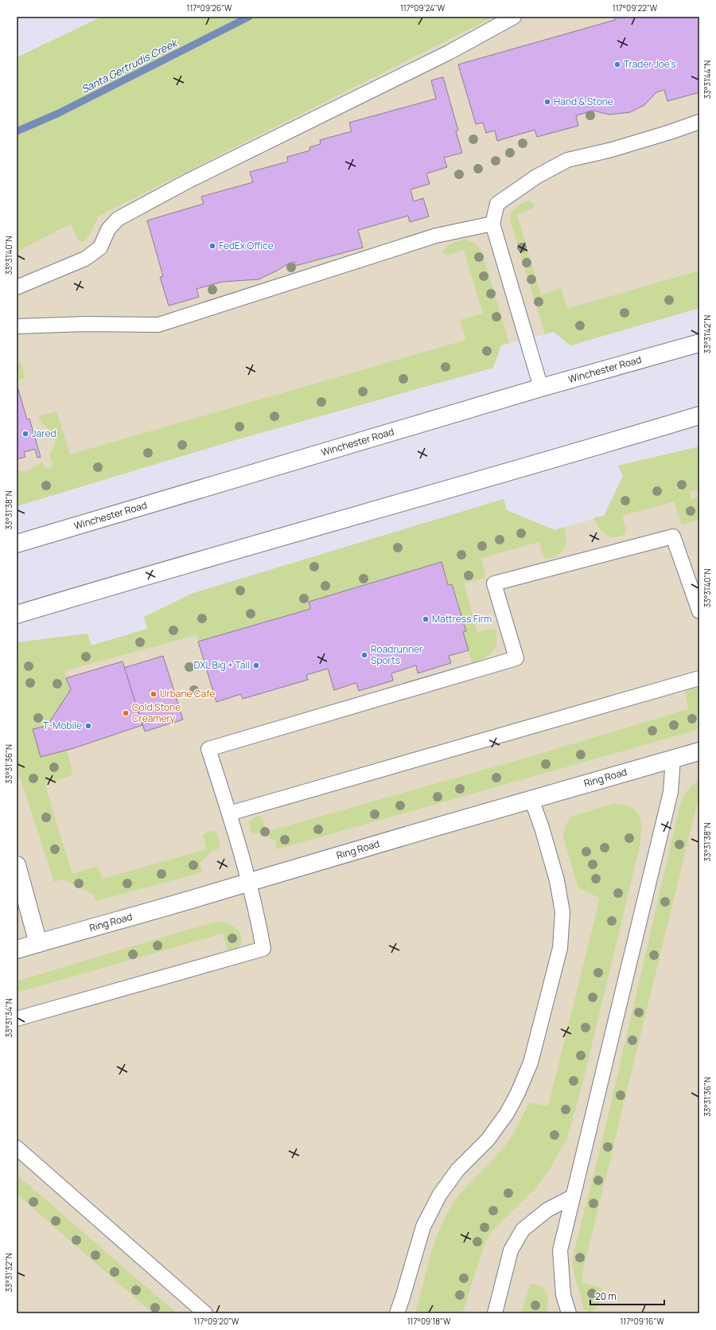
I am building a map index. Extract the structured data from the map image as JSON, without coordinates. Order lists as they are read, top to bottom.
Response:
{
  "streets": {
    "main road": ["Winchester Road", "Ring Road"]
  },
  "water": ["Santa Gertrudis Creek"],
  "places": [
    "Trader Joe's",
    "Hand & Stone",
    "FedEx Office",
    "Jared",
    "Mattress Firm",
    "Roadrunner Sports",
    "DXL Big + Tall",
    "Urbane Cafe",
    "Cold Stone Creamery",
    "T-Mobile"
  ],
  "scale_bar": "20 m",
  "coordinates": [
    "117°09'26\"W",
    "117°09'24\"W",
    "117°09'22\"W",
    "33°31'44\"N",
    "33°31'40\"N",
    "33°31'42\"N",
    "33°31'38\"N",
    "33°31'36\"N",
    "33°31'34\"N",
    "33°31'32\"N",
    "117°09'20\"W",
    "117°09'18\"W",
    "117°09'16\"W"
  ]
}
